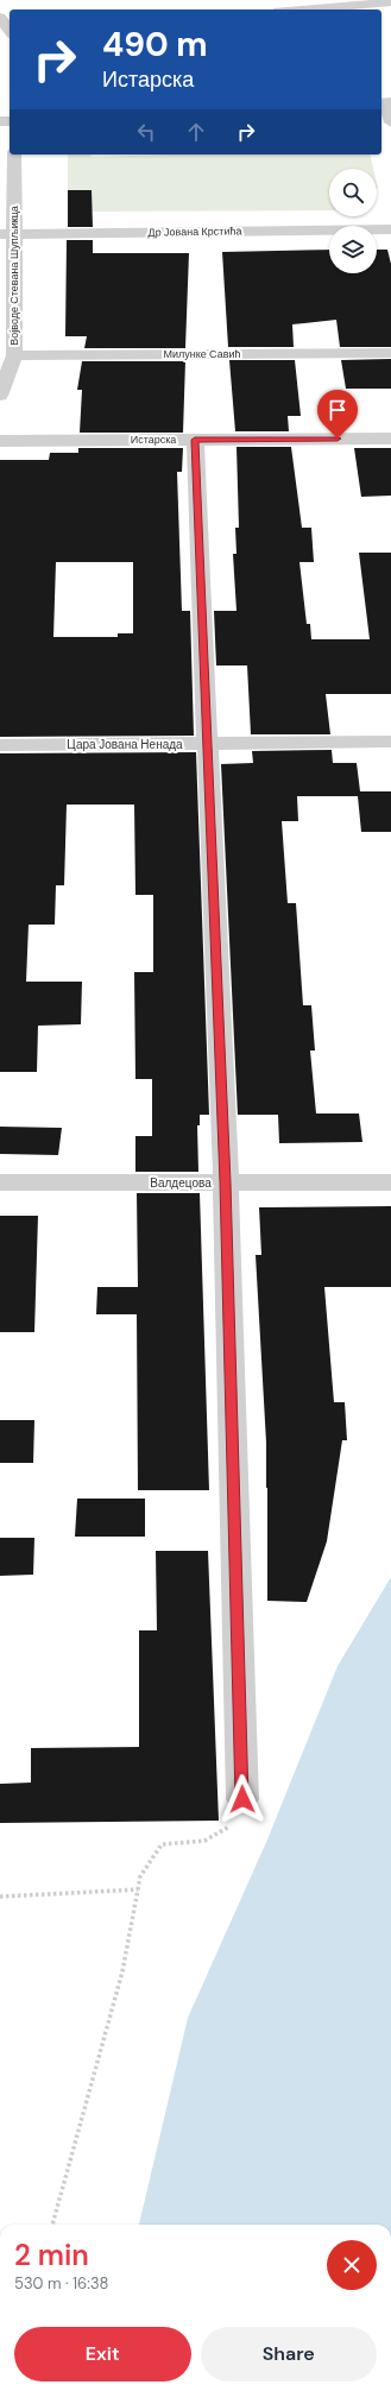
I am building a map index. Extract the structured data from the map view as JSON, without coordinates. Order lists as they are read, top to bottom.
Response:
{
  "streets": {
    "street": [
      "Др Јована Крстића",
      "Војводе Стевана Шупљикца",
      "Милунке Савић",
      "Истарска",
      "Цара Јована Ненада",
      "Валдецова"
    ]
  },
  "crossings": [
    ["Др Јована Крстића", "Војводе Стевана Шупљикца"],
    ["Војводе Стевана Шупљикца", "Милунке Савић"]
  ],
  "page": {
    "turn": ["490 m", "Истарска"],
    "heading": ["2 min", "530 m · 16:38"],
    "buttons": ["Exit", "Share"]
  }
}
